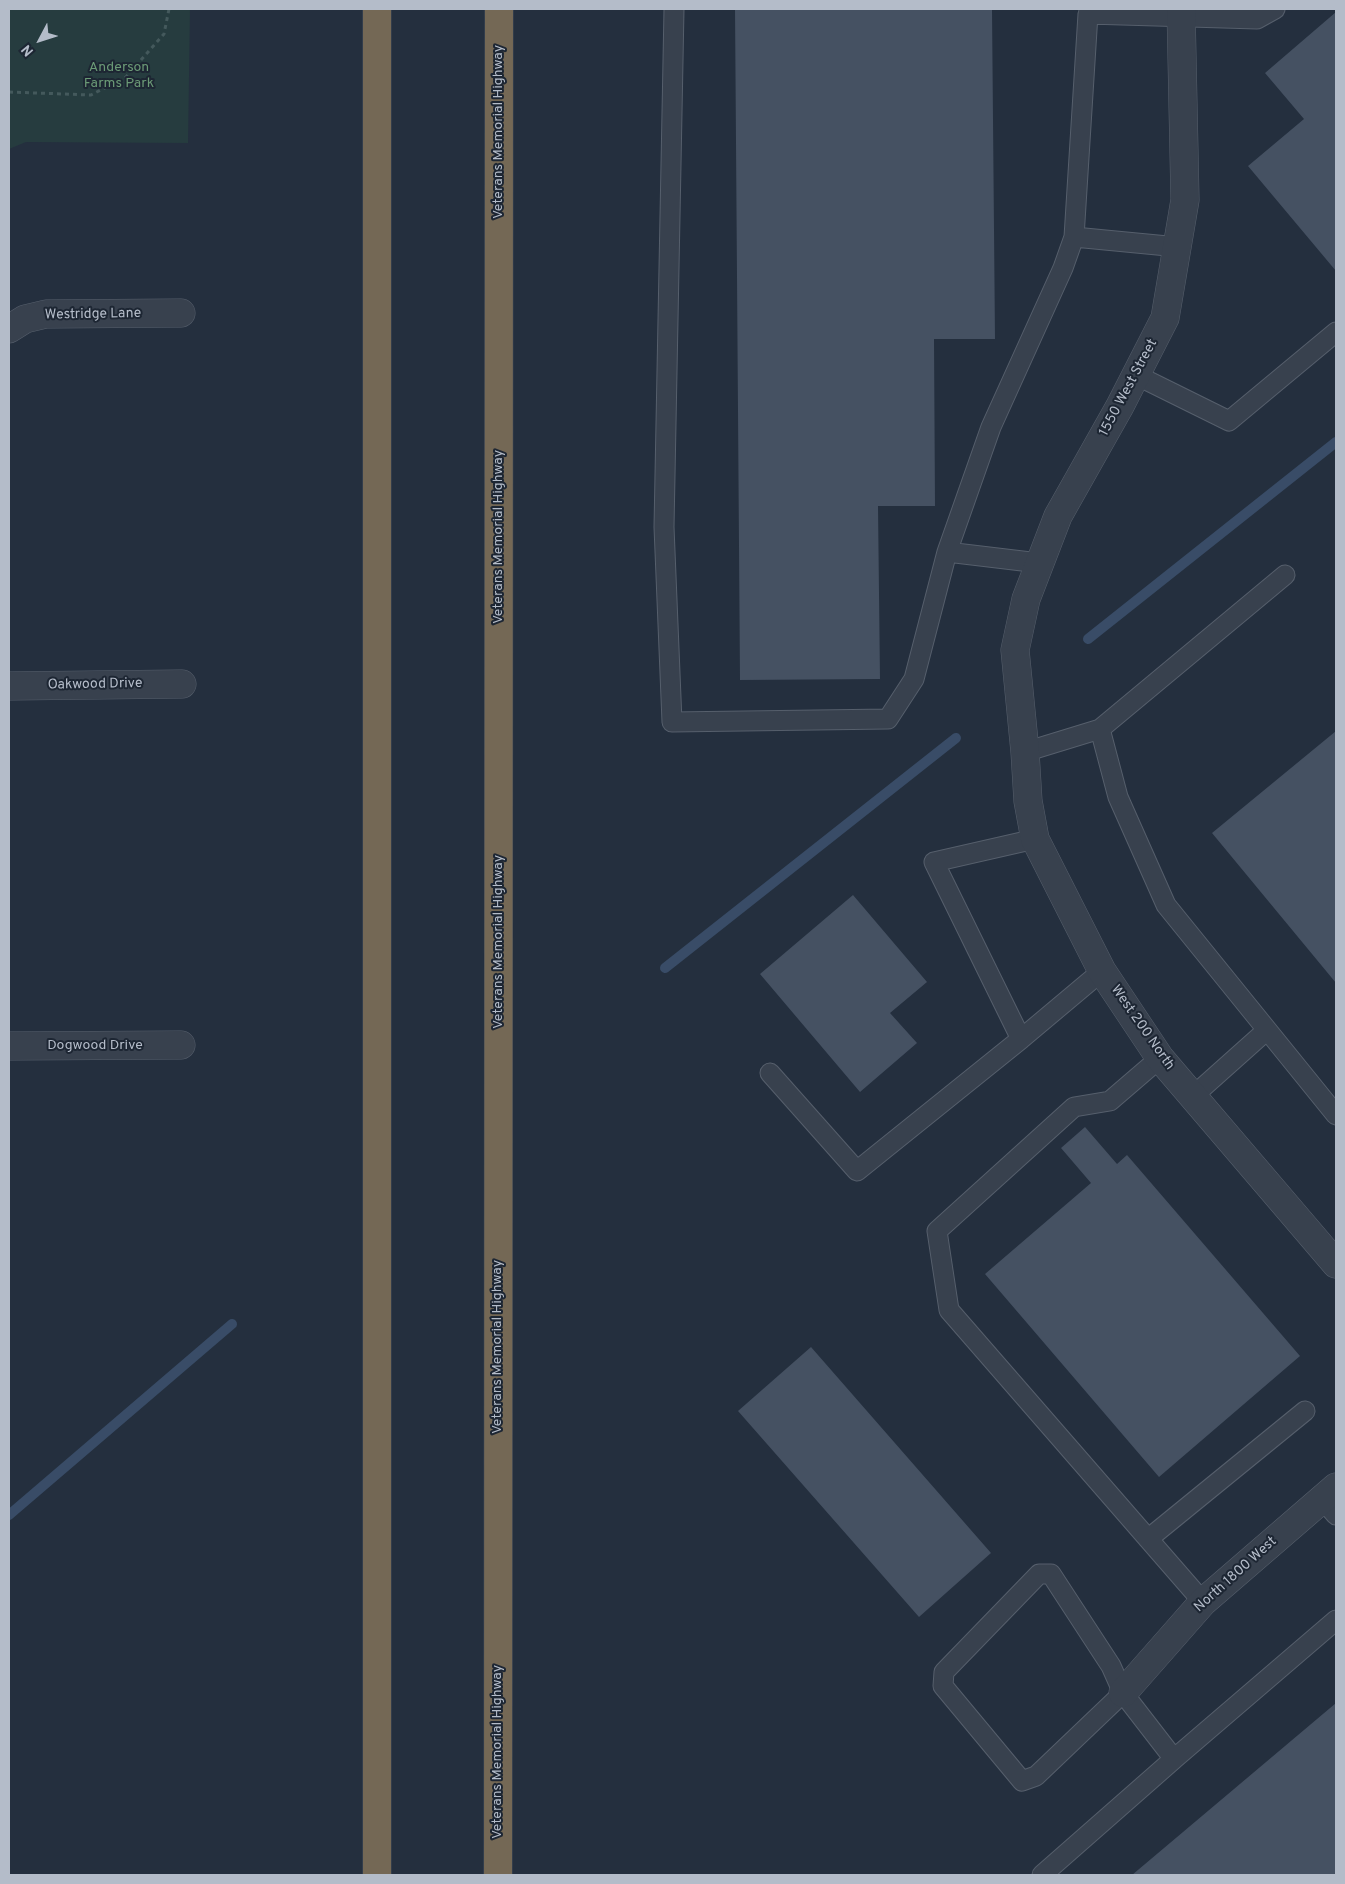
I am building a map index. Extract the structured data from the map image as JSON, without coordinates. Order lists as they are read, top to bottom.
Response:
{
  "streets": {
    "highway": ["Veterans Memorial Highway"],
    "street": [
      "Westridge Lane",
      "1550 West Street",
      "Oakwood Drive",
      "West 200 North",
      "Dogwood Drive",
      "North 1800 West"
    ]
  },
  "crossings": [
    ["1550 West Street", "West 200 North"]
  ],
  "parks": ["Anderson Farms Park"],
  "north": "bottom left"
}
